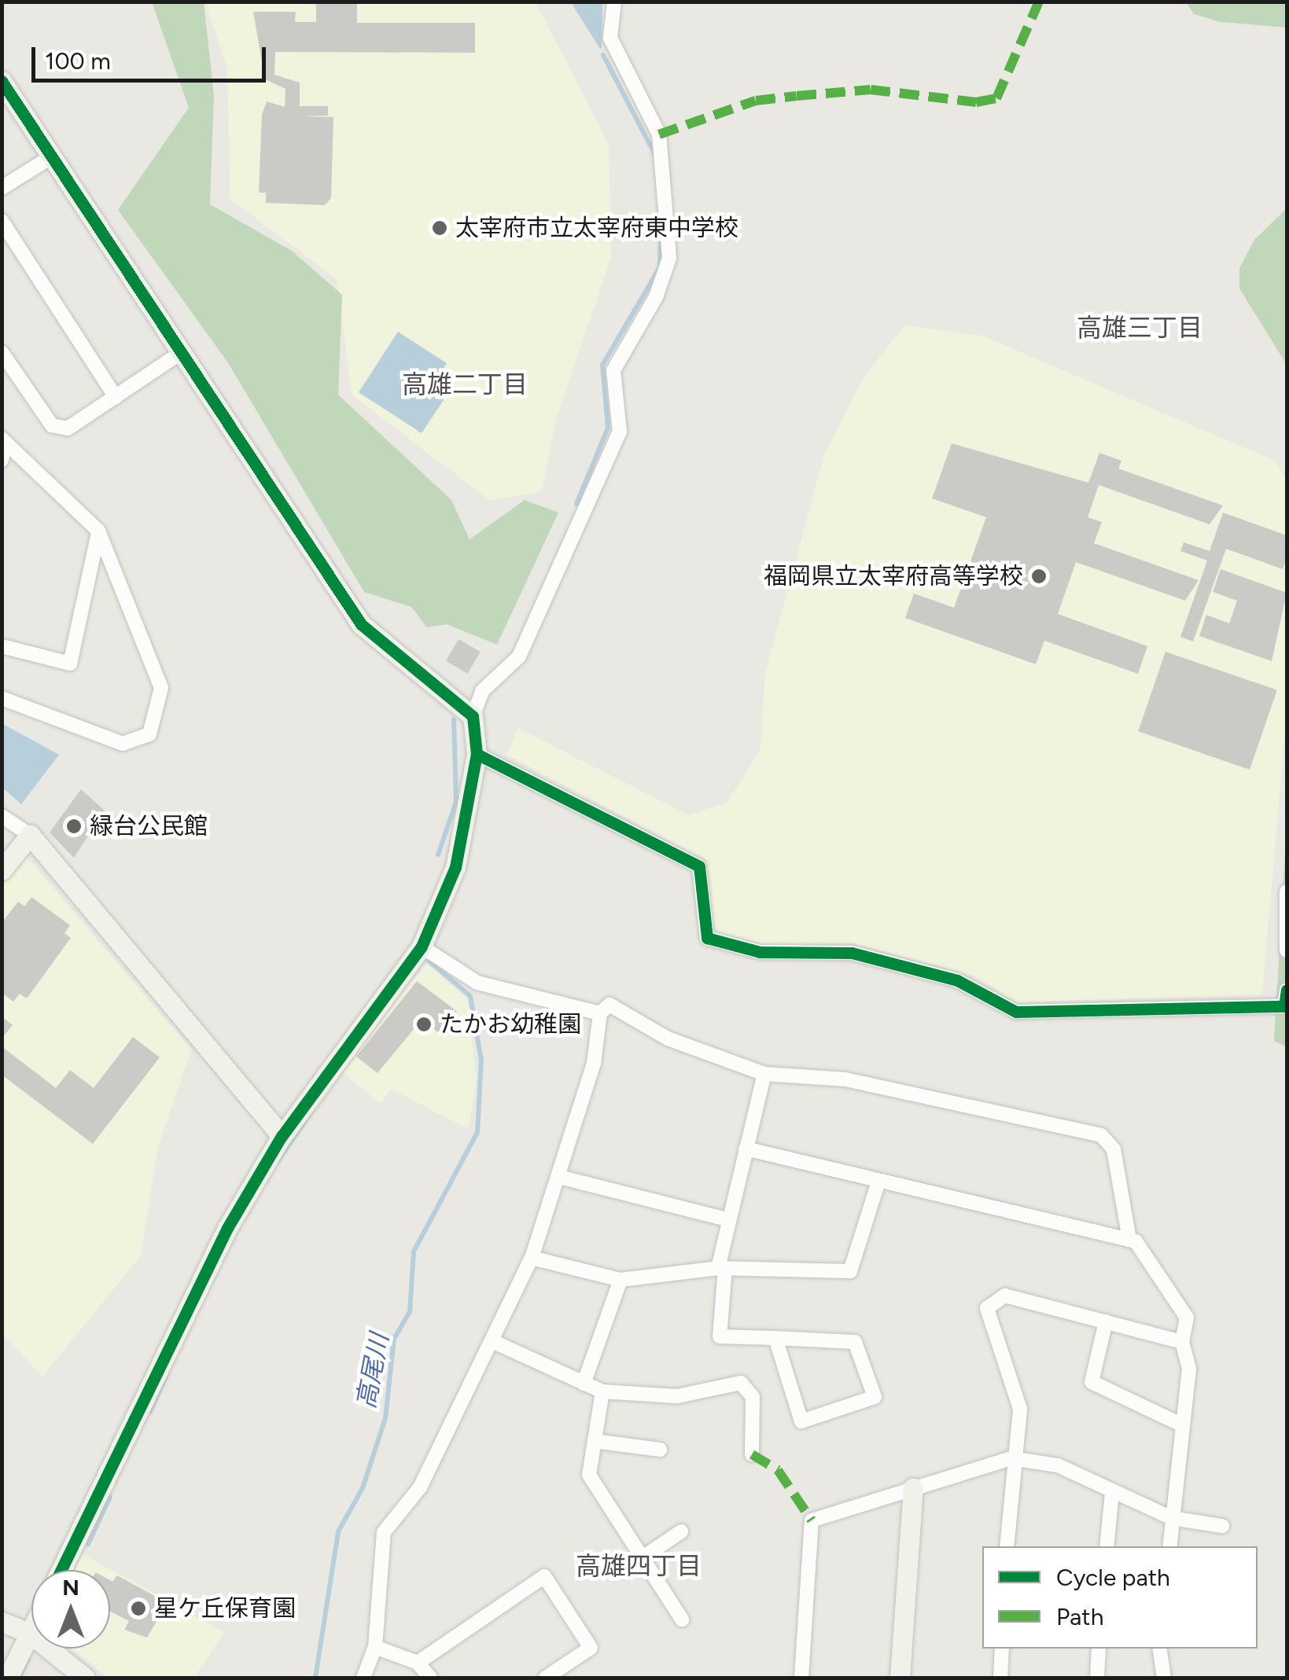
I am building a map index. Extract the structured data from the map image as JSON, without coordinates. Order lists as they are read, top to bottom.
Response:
{
  "districts": ["高雄三丁目", "高雄二丁目", "高雄四丁目"],
  "water": ["高尾川"],
  "places": [
    "太宰府市立太宰府東中学校",
    "福岡県立太宰府高等学校",
    "緑台公民館",
    "たかお幼稚園",
    "星ケ丘保育園"
  ],
  "legend": ["Cycle path", "Path"],
  "scale_bar": "100 m",
  "north": "top"
}
